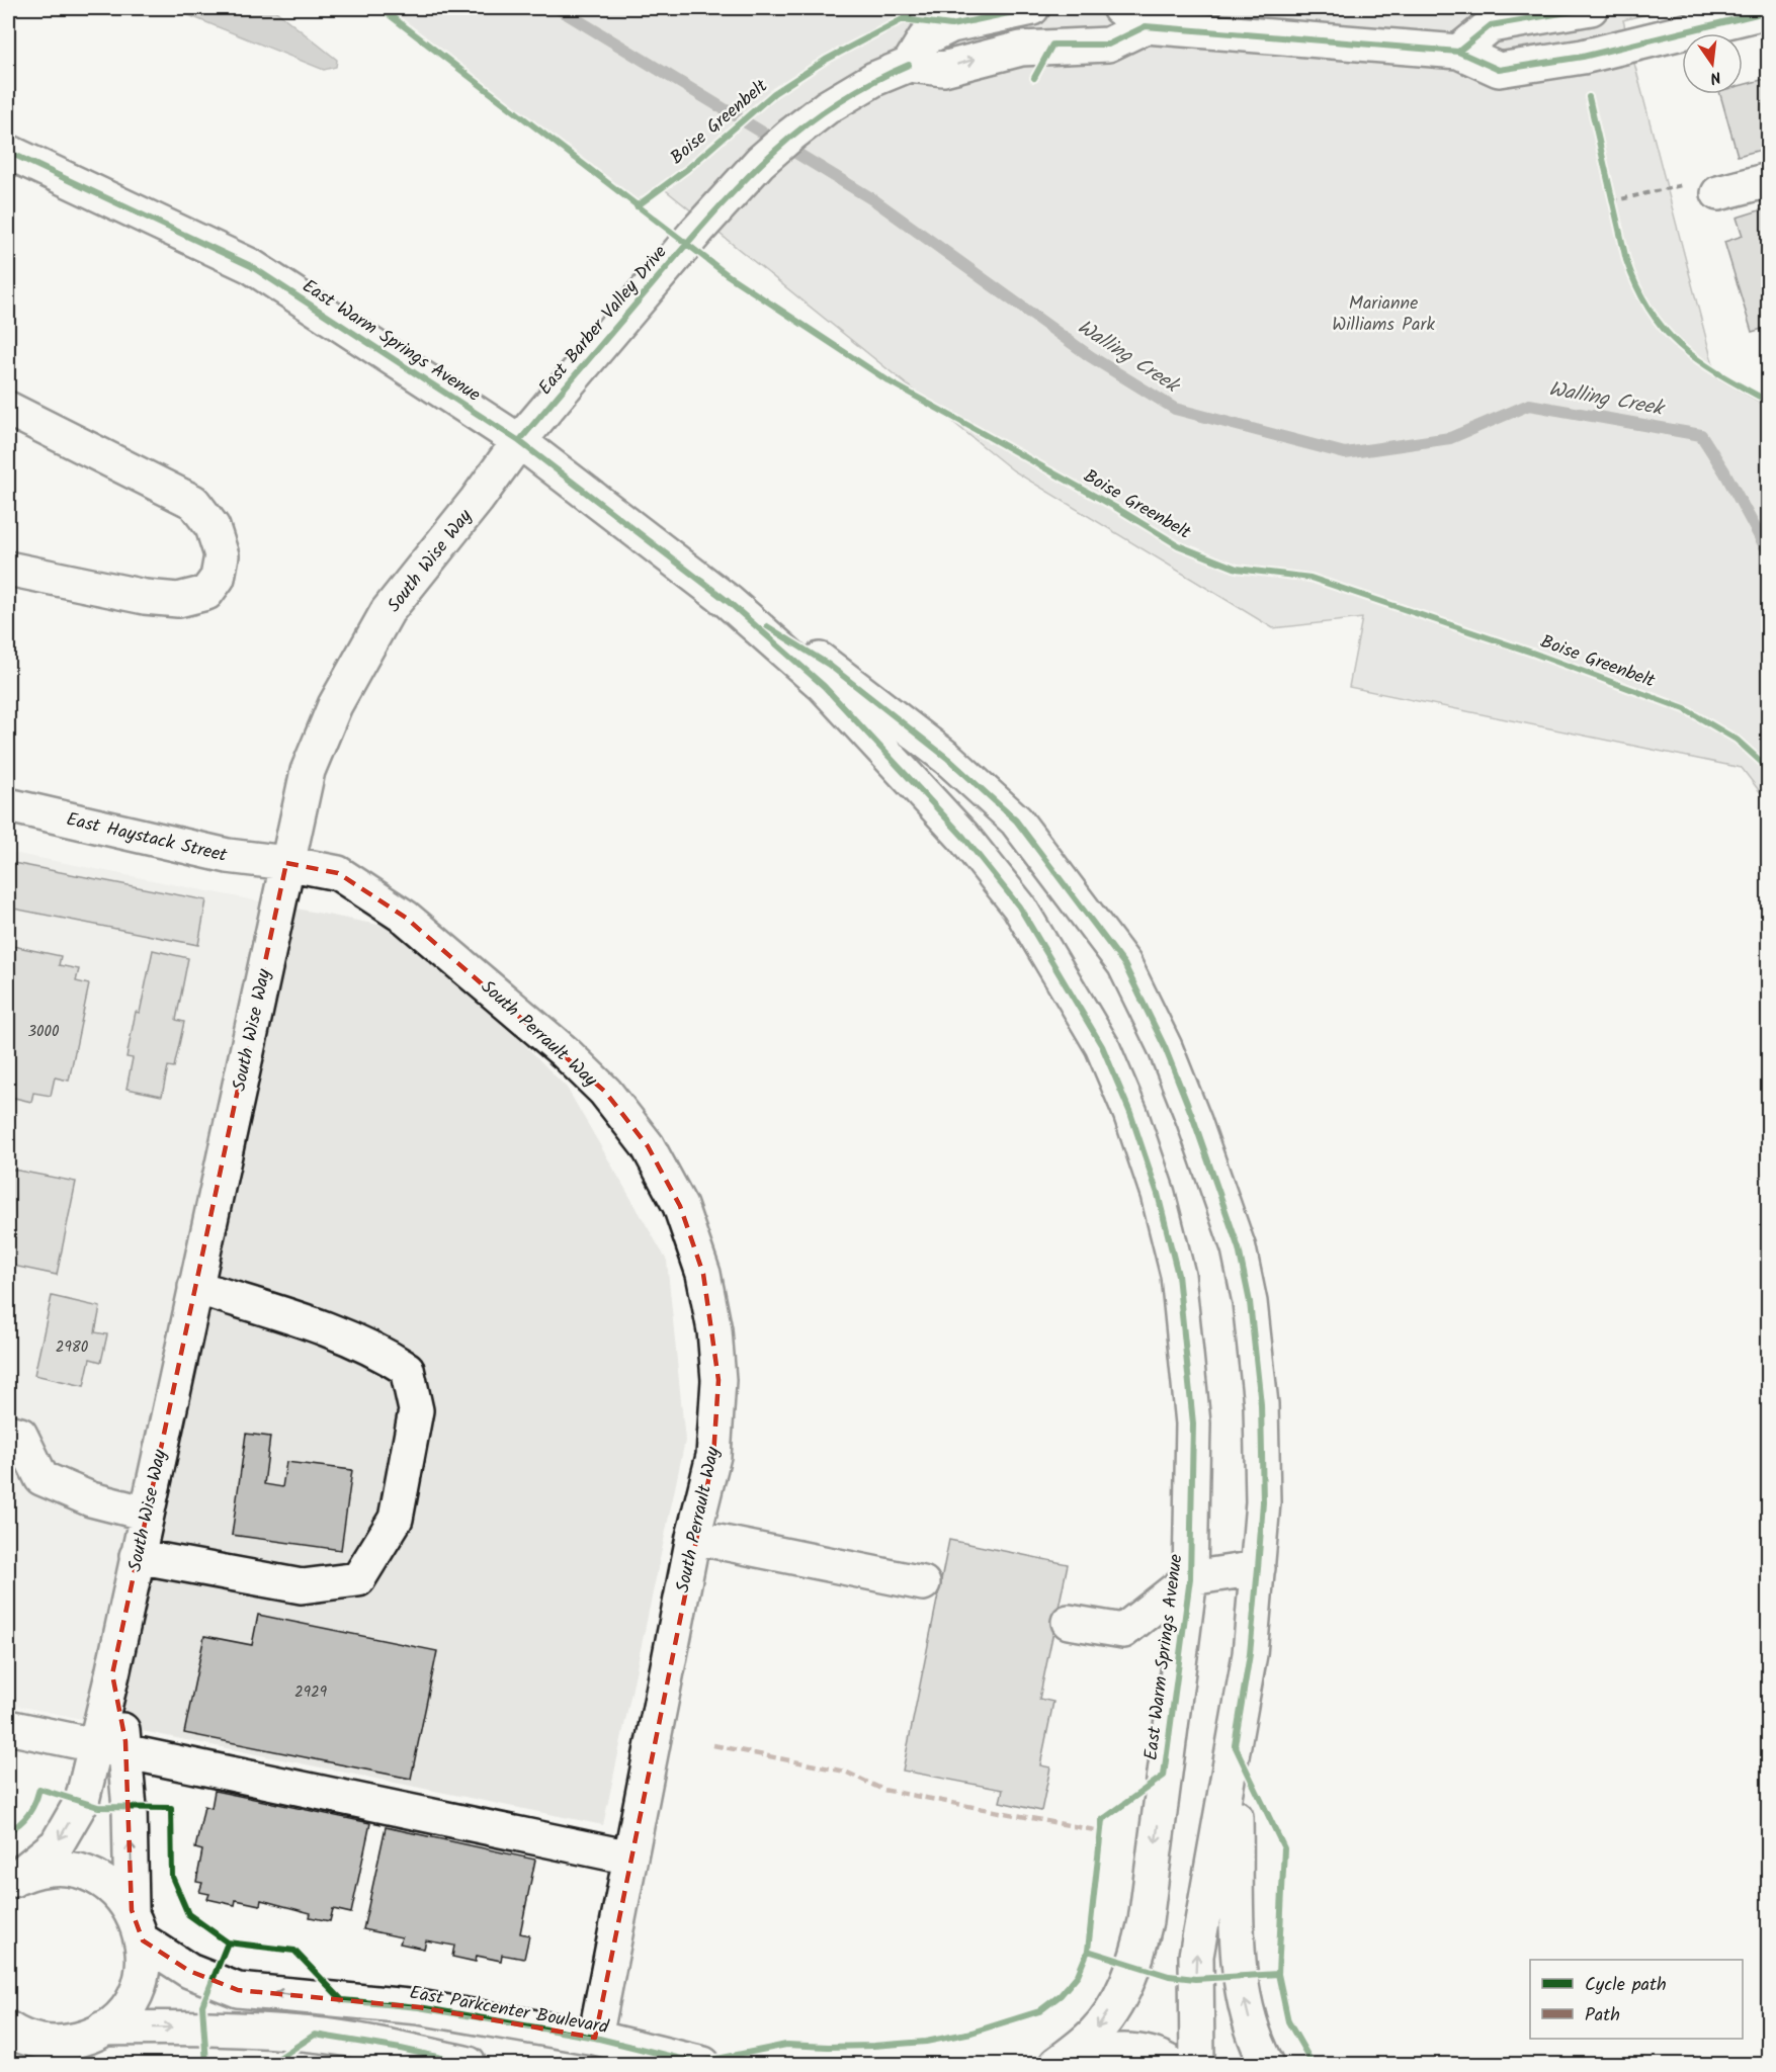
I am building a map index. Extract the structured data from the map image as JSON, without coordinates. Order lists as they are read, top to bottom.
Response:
{
  "streets": {
    "street": [
      "East Barber Valley Drive",
      "East Warm Springs Avenue",
      "South Wise Way",
      "East Haystack Street",
      "South Perrault Way",
      "East Parkcenter Boulevard"
    ],
    "cycle path": ["Boise Greenbelt"]
  },
  "crossings": [
    ["East Barber Valley Drive", "East Warm Springs Avenue"],
    ["East Barber Valley Drive", "South Wise Way"],
    ["East Warm Springs Avenue", "South Wise Way"],
    ["South Wise Way", "East Haystack Street"],
    ["South Wise Way", "South Perrault Way"],
    ["East Haystack Street", "South Perrault Way"],
    ["South Perrault Way", "East Parkcenter Boulevard"]
  ],
  "water": ["Walling Creek"],
  "parks": ["Marianne Williams Park"],
  "house_numbers": ["3000", "2980", "2929"],
  "legend": ["Cycle path", "Path"],
  "north": "bottom"
}
